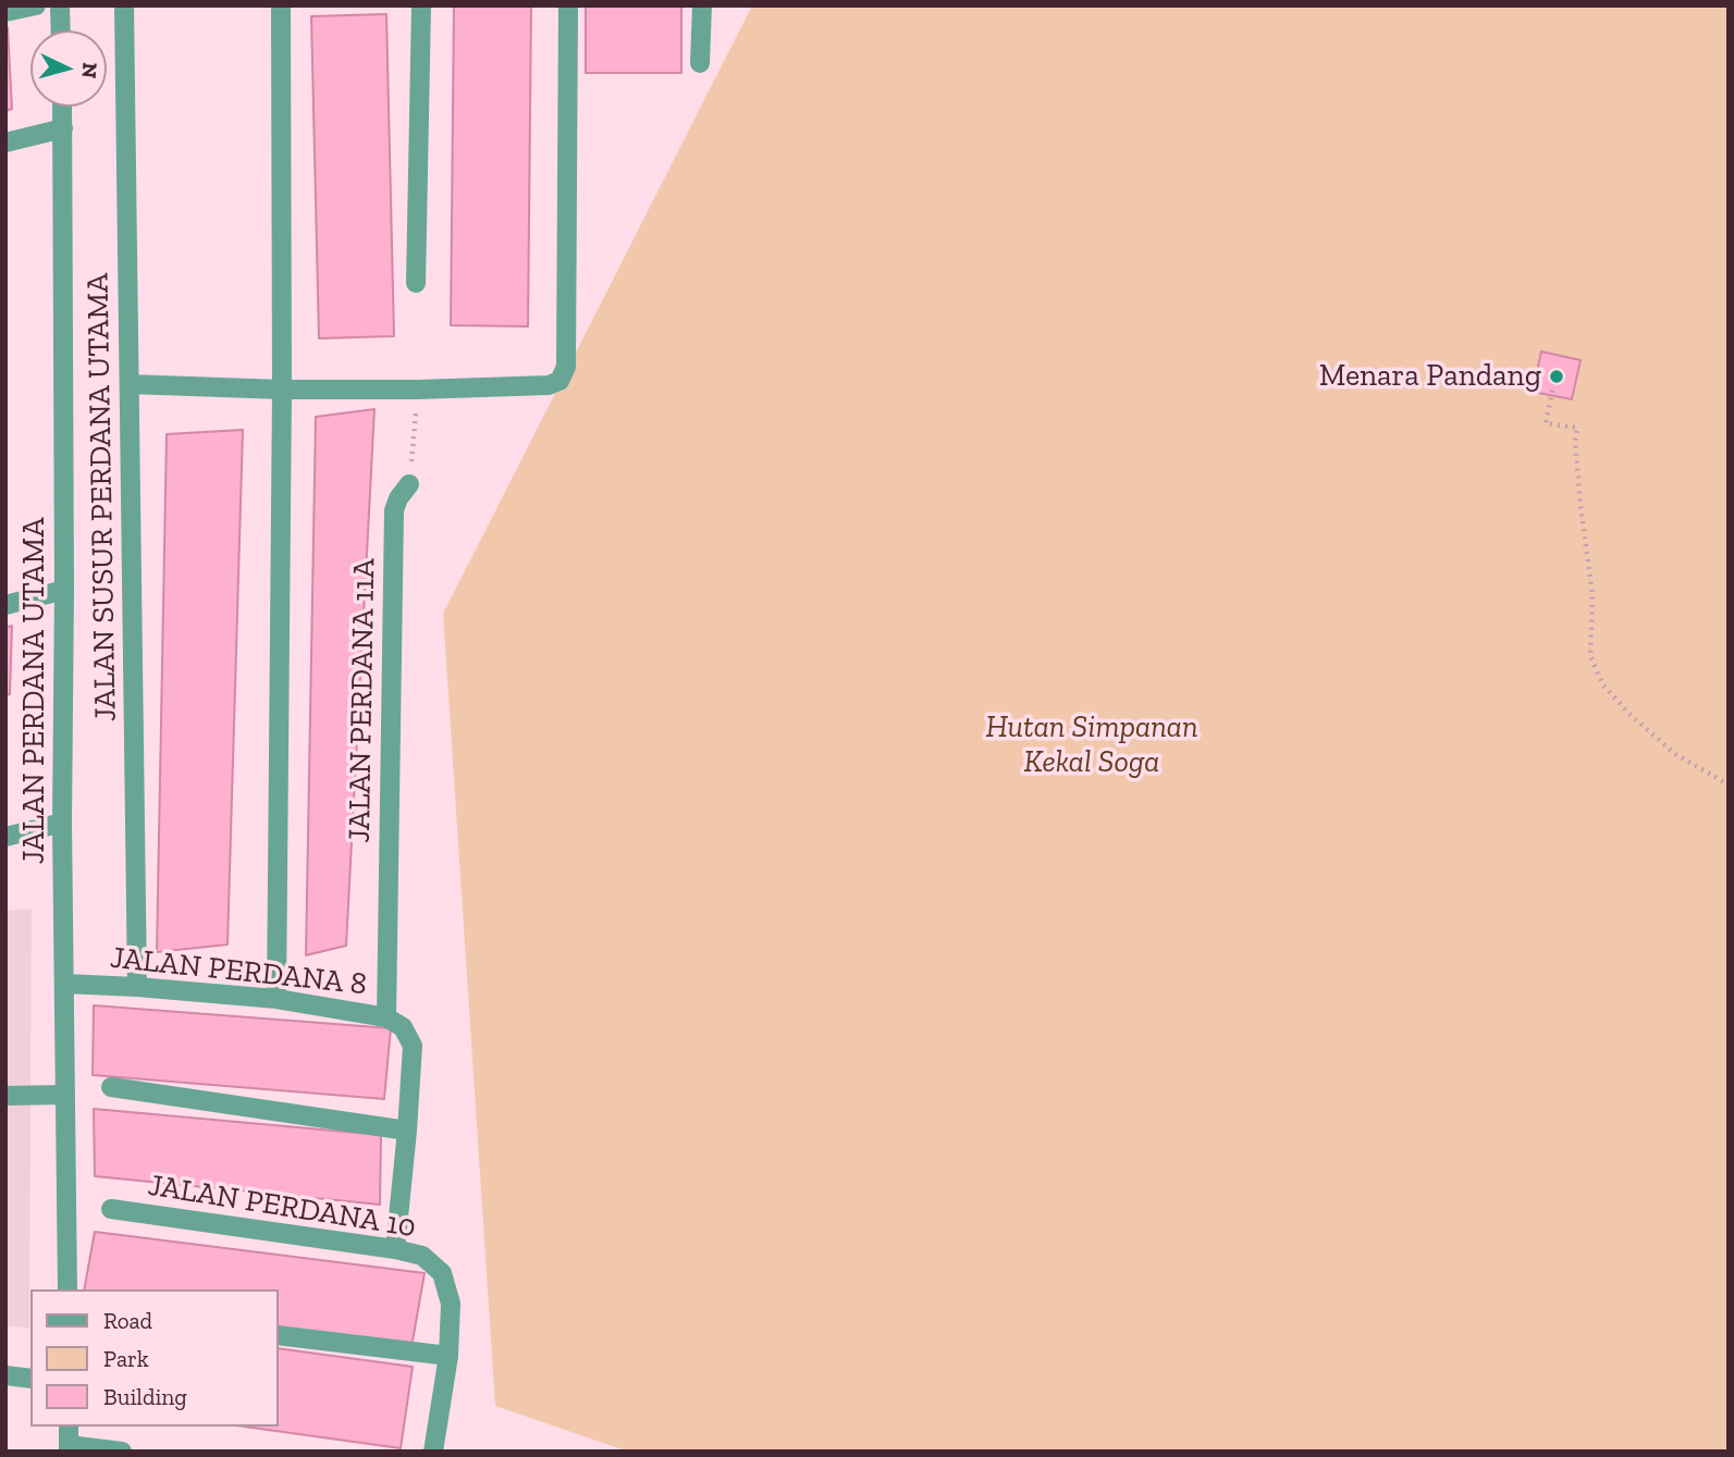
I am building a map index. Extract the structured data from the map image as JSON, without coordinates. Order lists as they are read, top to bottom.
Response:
{
  "streets": {
    "street": [
      "JALAN SUSUR PERDANA UTAMA",
      "JALAN PERDANA UTAMA",
      "JALAN PERDANA 11A",
      "JALAN PERDANA 8",
      "JALAN PERDANA 10"
    ]
  },
  "crossings": [
    ["JALAN SUSUR PERDANA UTAMA", "JALAN PERDANA 8"],
    ["JALAN PERDANA UTAMA", "JALAN PERDANA 8"],
    ["JALAN PERDANA 11A", "JALAN PERDANA 8"],
    ["JALAN PERDANA 11A", "JALAN PERDANA 10"]
  ],
  "parks": ["Hutan Simpanan Kekal Soga"],
  "places": ["Menara Pandang"],
  "legend": ["Road", "Park", "Building"],
  "north": "right"
}
